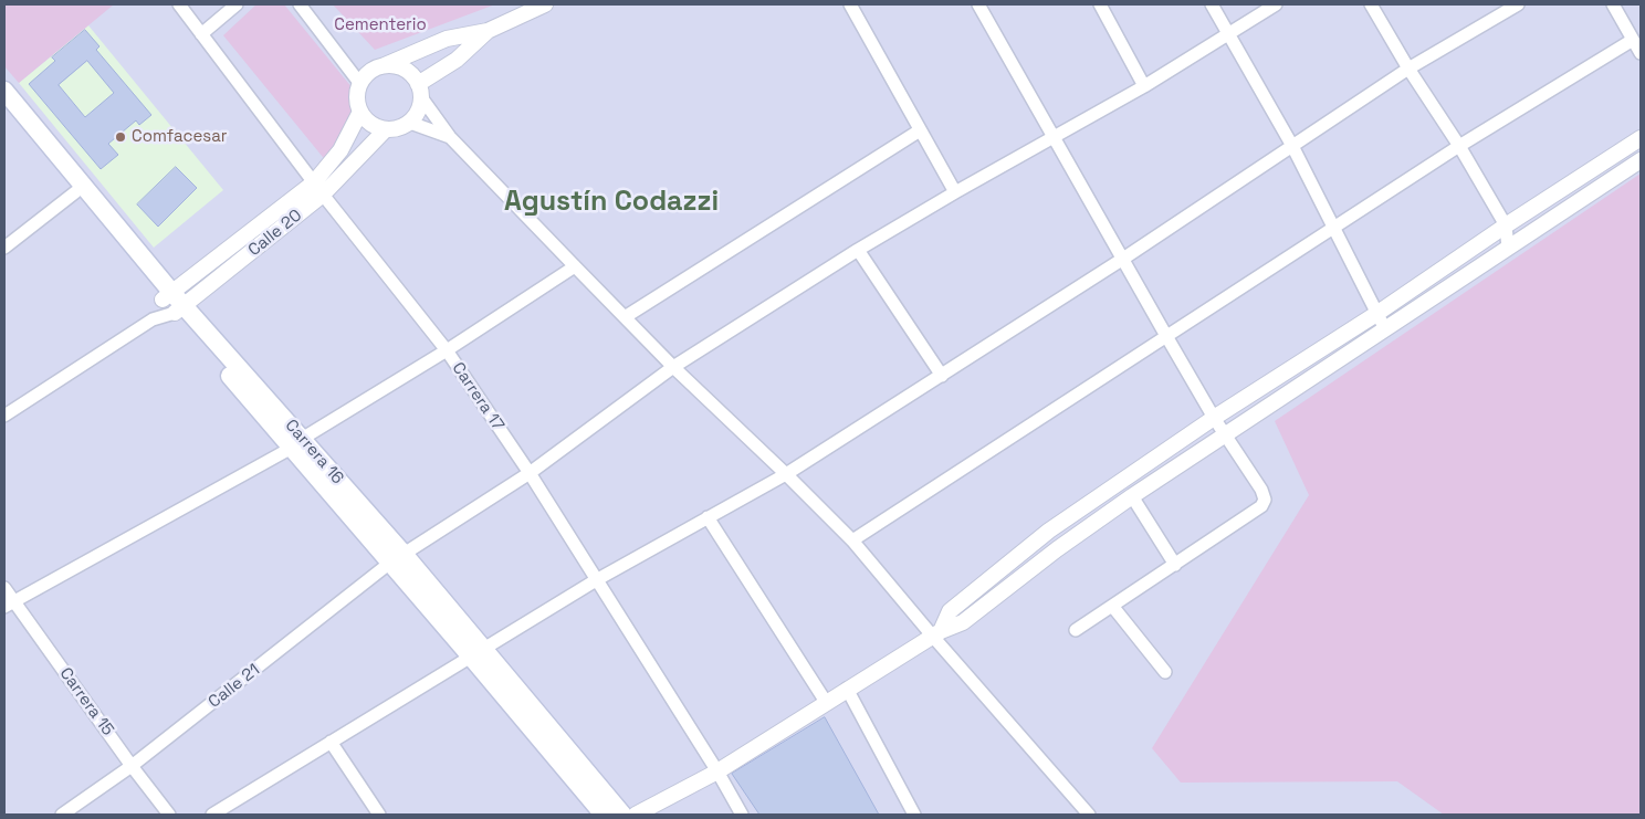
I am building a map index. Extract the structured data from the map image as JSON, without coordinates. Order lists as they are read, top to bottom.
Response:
{
  "streets": {
    "main road": ["Carrera 16"],
    "street": [
      "Calle 20",
      "Carrera 17",
      "Calle 21",
      "Carrera 15"
    ]
  },
  "crossings": [
    ["Calle 20", "Carrera 17"],
    ["Calle 20", "Carrera 16"],
    ["Carrera 17", "Calle 21"],
    ["Carrera 16", "Calle 21"],
    ["Calle 21", "Carrera 15"]
  ],
  "districts": ["Agustín Codazzi"],
  "parks": ["Cementerio"],
  "places": ["Comfacesar"]
}
